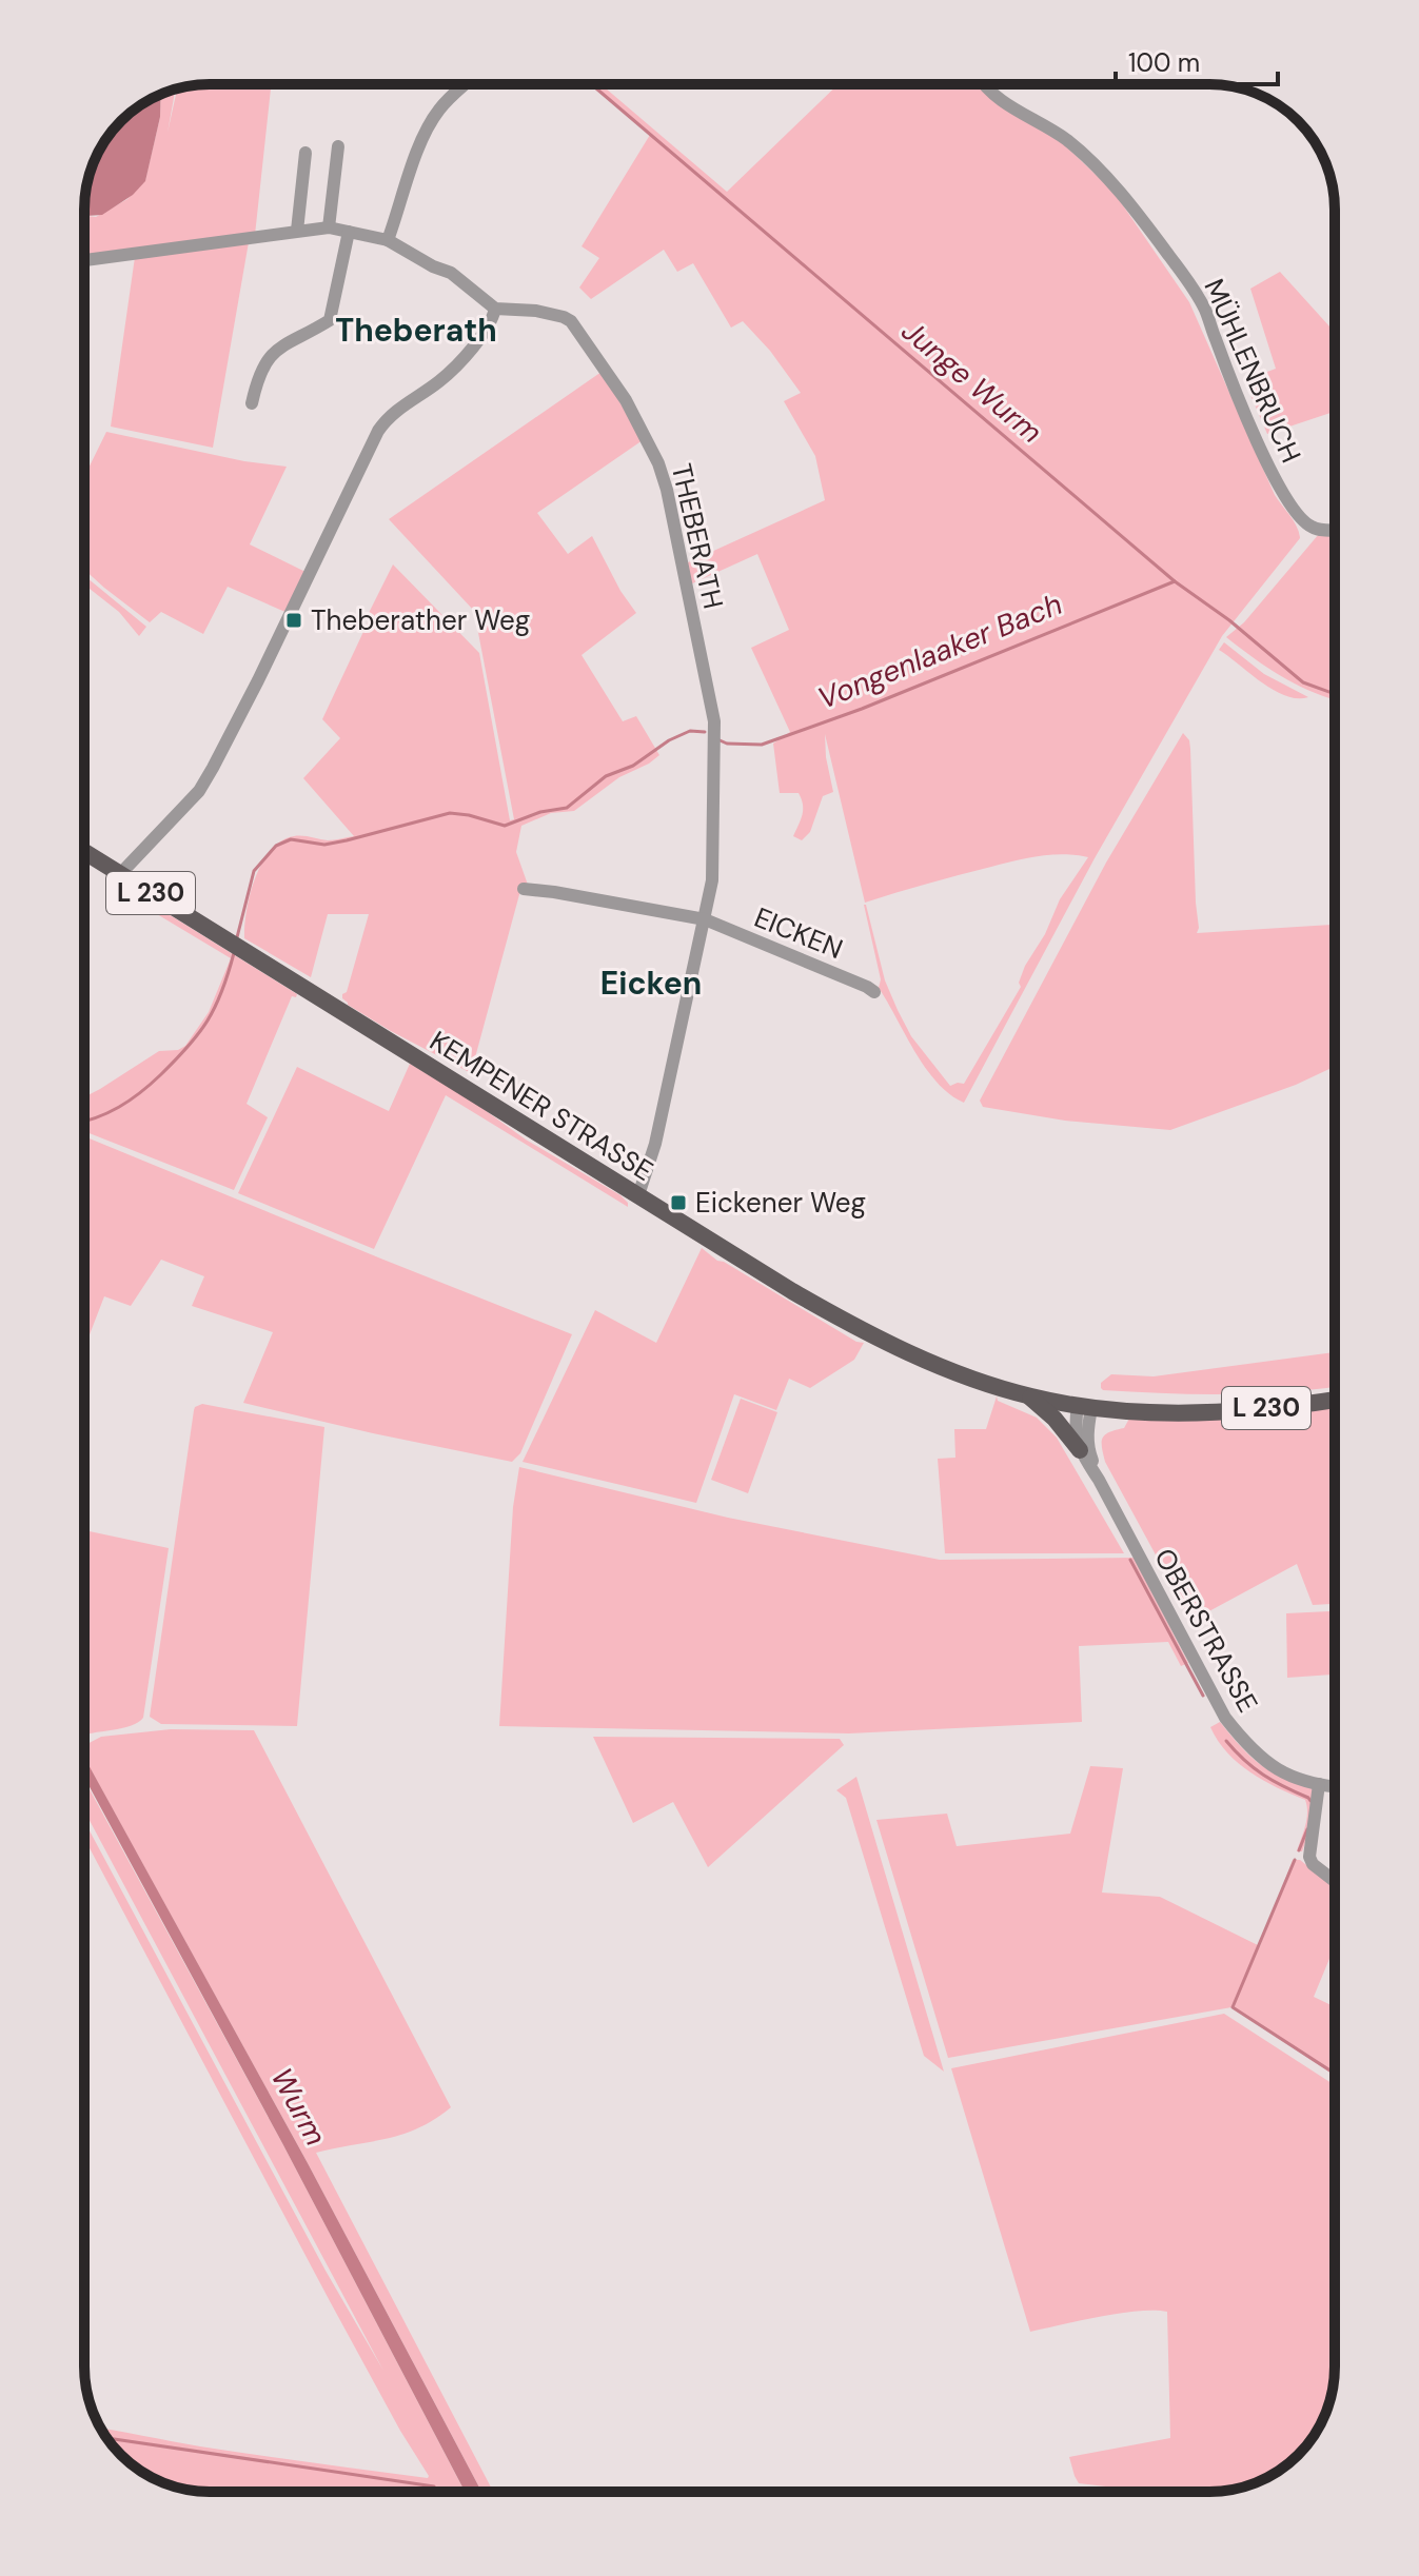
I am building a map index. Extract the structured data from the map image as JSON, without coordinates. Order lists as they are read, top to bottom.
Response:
{
  "streets": {
    "main road": ["L 230", "KEMPENER STRASSE"],
    "street": [
      "MÜHLENBRUCH",
      "THEBERATH",
      "EICKEN",
      "OBERSTRASSE"
    ]
  },
  "crossings": [
    ["THEBERATH", "EICKEN"]
  ],
  "districts": ["Theberath", "Eicken"],
  "water": ["Junge Wurm", "Vongenlaaker Bach", "Wurm"],
  "places": {
    "transit": ["Theberather Weg", "Eickener Weg"]
  },
  "scale_bar": "100 m"
}
